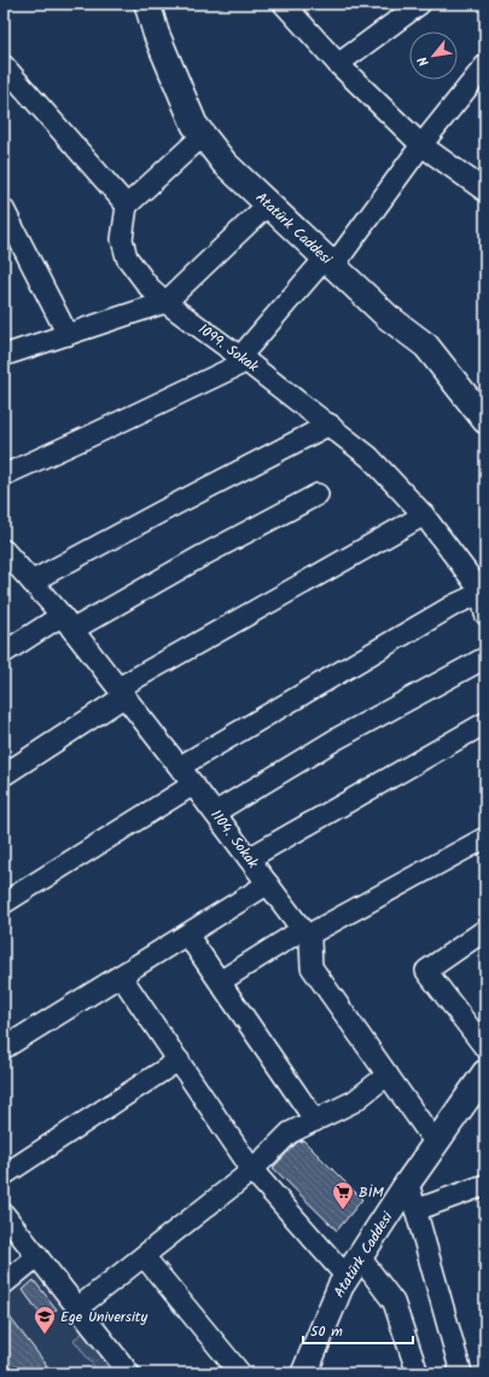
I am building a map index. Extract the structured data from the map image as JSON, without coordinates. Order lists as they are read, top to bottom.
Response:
{
  "streets": {
    "main road": ["Atatürk Caddesi"],
    "street": ["1099. Sokak", "1104. Sokak"]
  },
  "crossings": [
    ["Atatürk Caddesi", "1104. Sokak"]
  ],
  "places": {
    "supermarket": ["BİM"],
    "school or university": ["Ege University"]
  },
  "scale_bar": "50 m",
  "north": "bottom left"
}
